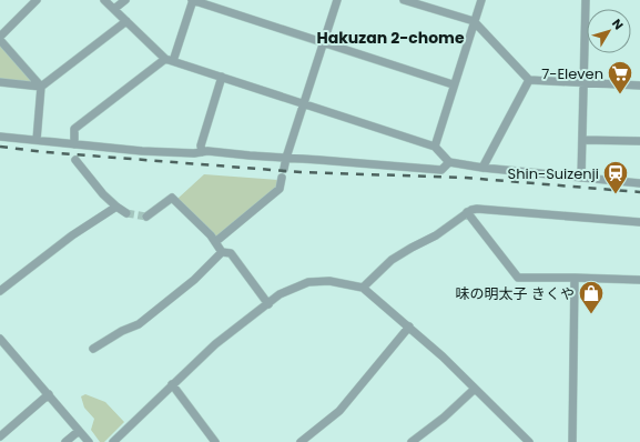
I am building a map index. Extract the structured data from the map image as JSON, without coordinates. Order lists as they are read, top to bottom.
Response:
{
  "districts": ["Hakuzan 2-chome"],
  "places": {
    "supermarket": ["7-Eleven"],
    "station": ["Shin-Suizenji"],
    "shop": ["味の明太子 きくや"]
  },
  "north": "top right"
}
